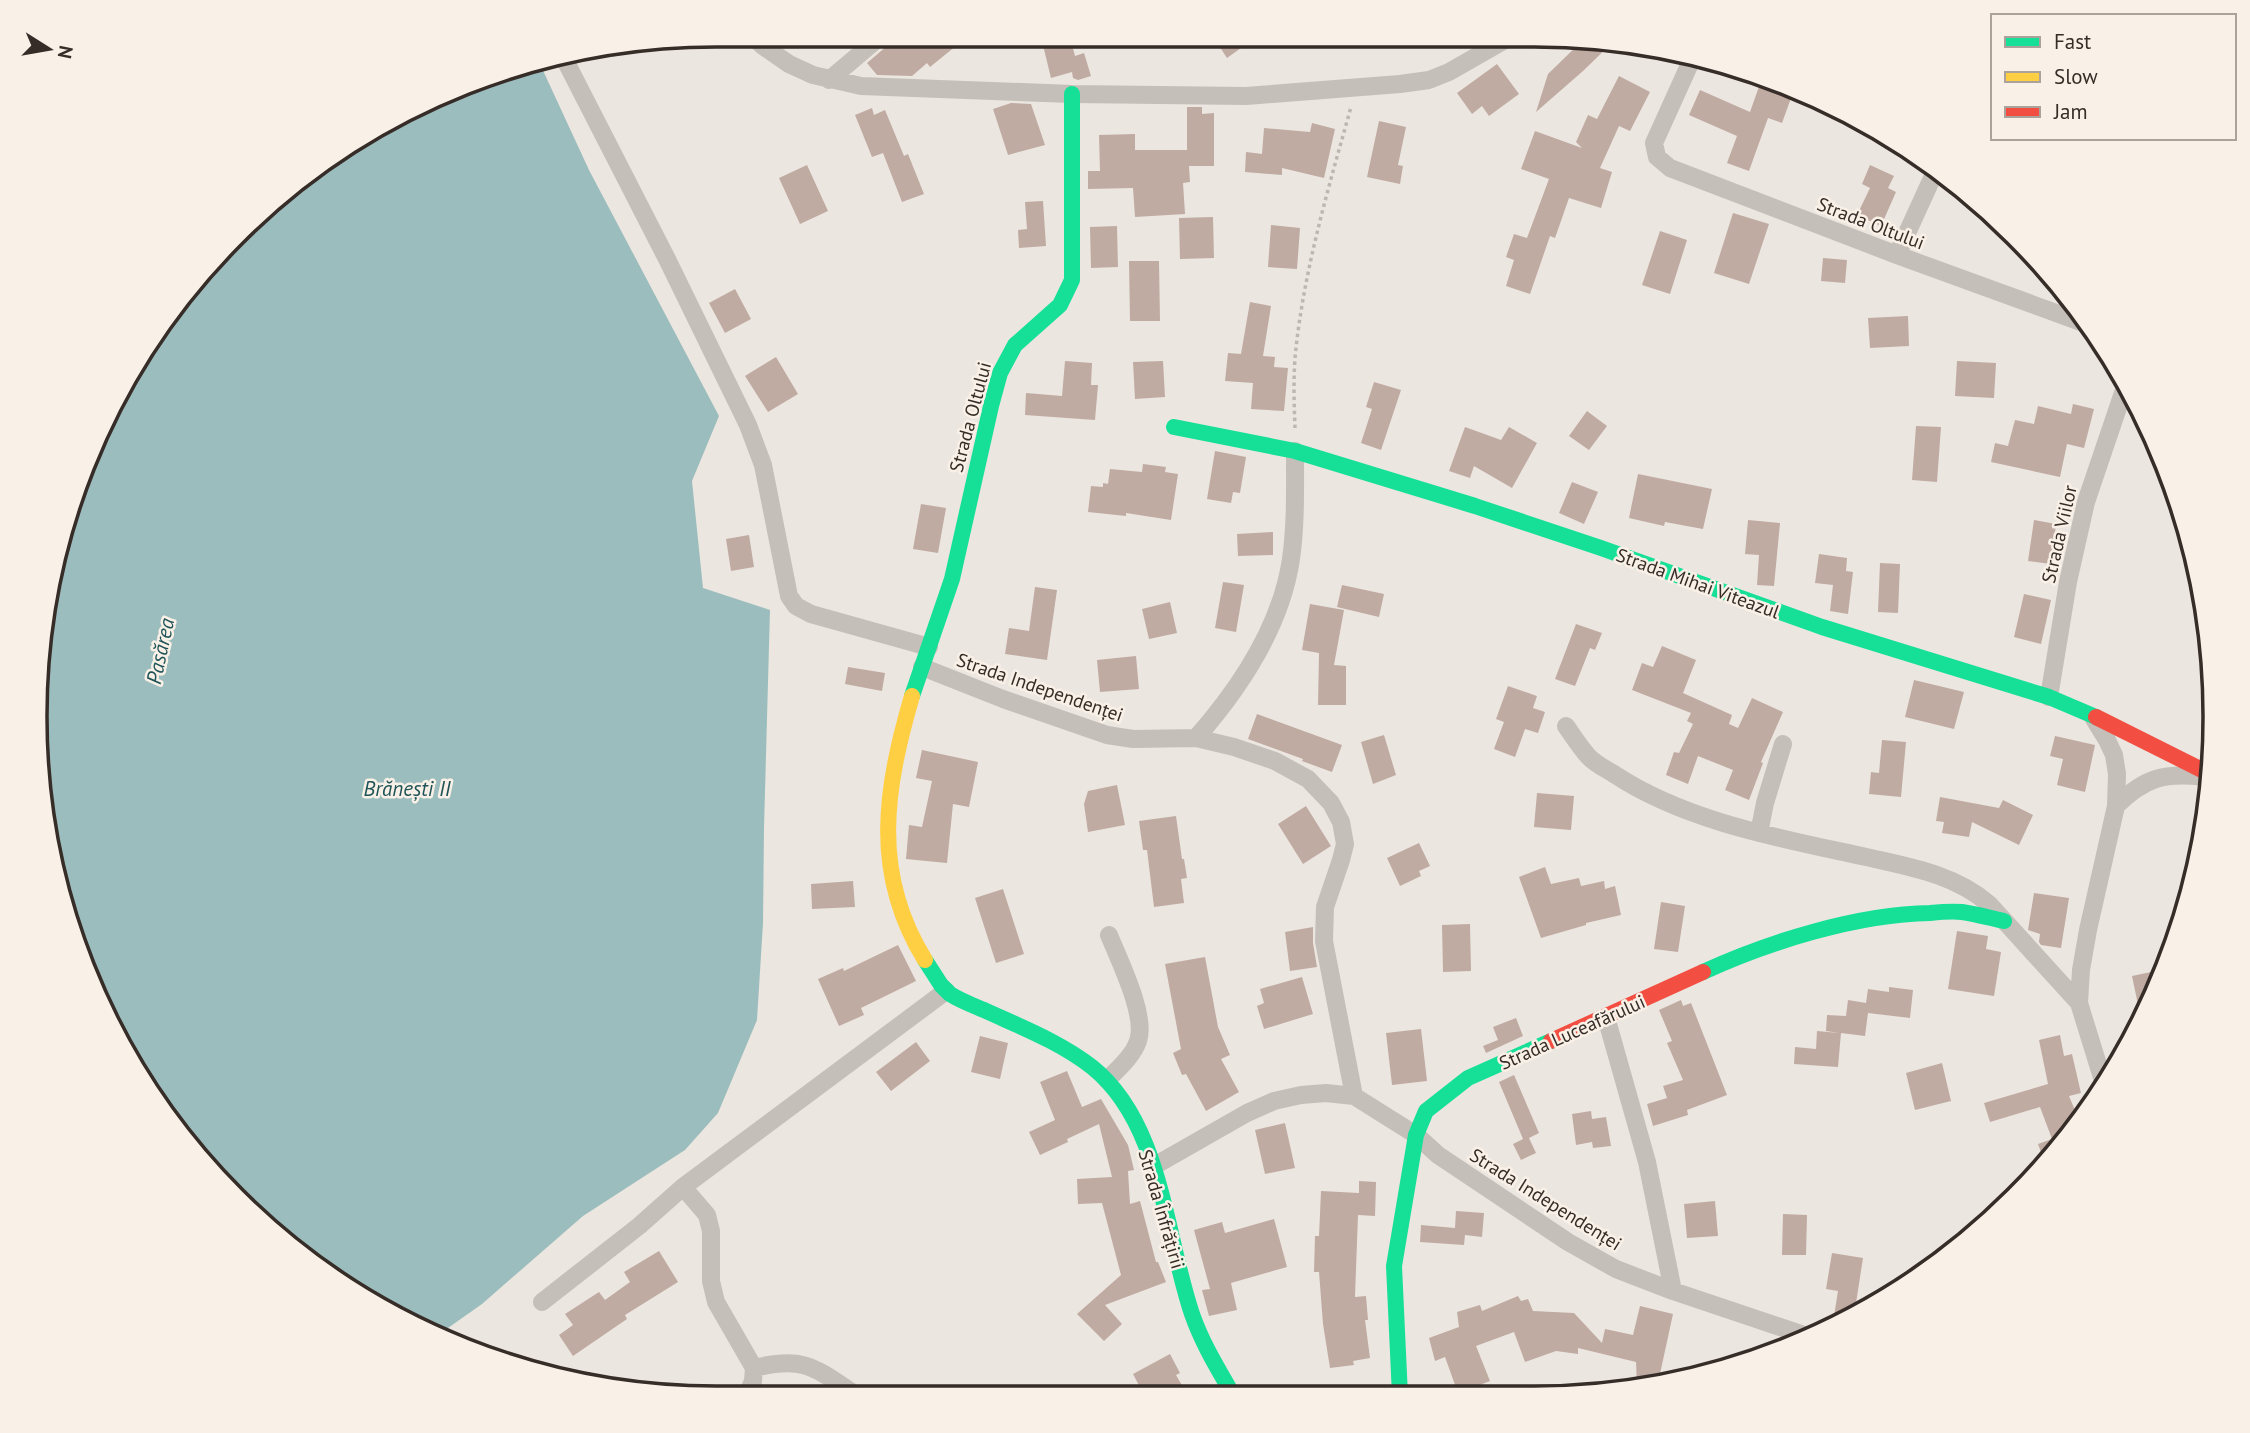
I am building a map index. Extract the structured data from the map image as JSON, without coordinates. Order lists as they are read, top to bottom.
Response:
{
  "streets": {
    "street": [
      "Strada Oltului",
      "Strada Viilor",
      "Strada Mihai Viteazul",
      "Strada Independenței",
      "Strada Luceafărului",
      "Strada Înfrățirii"
    ]
  },
  "crossings": [
    ["Strada Oltului", "Strada Independenței"],
    ["Strada Oltului", "Strada Înfrățirii"],
    ["Strada Viilor", "Strada Mihai Viteazul"],
    ["Strada Independenței", "Strada Luceafărului"],
    ["Strada Independenței", "Strada Înfrățirii"]
  ],
  "water": ["Pasărea", "Brănești II"],
  "legend": ["Fast", "Slow", "Jam"],
  "north": "right"
}
